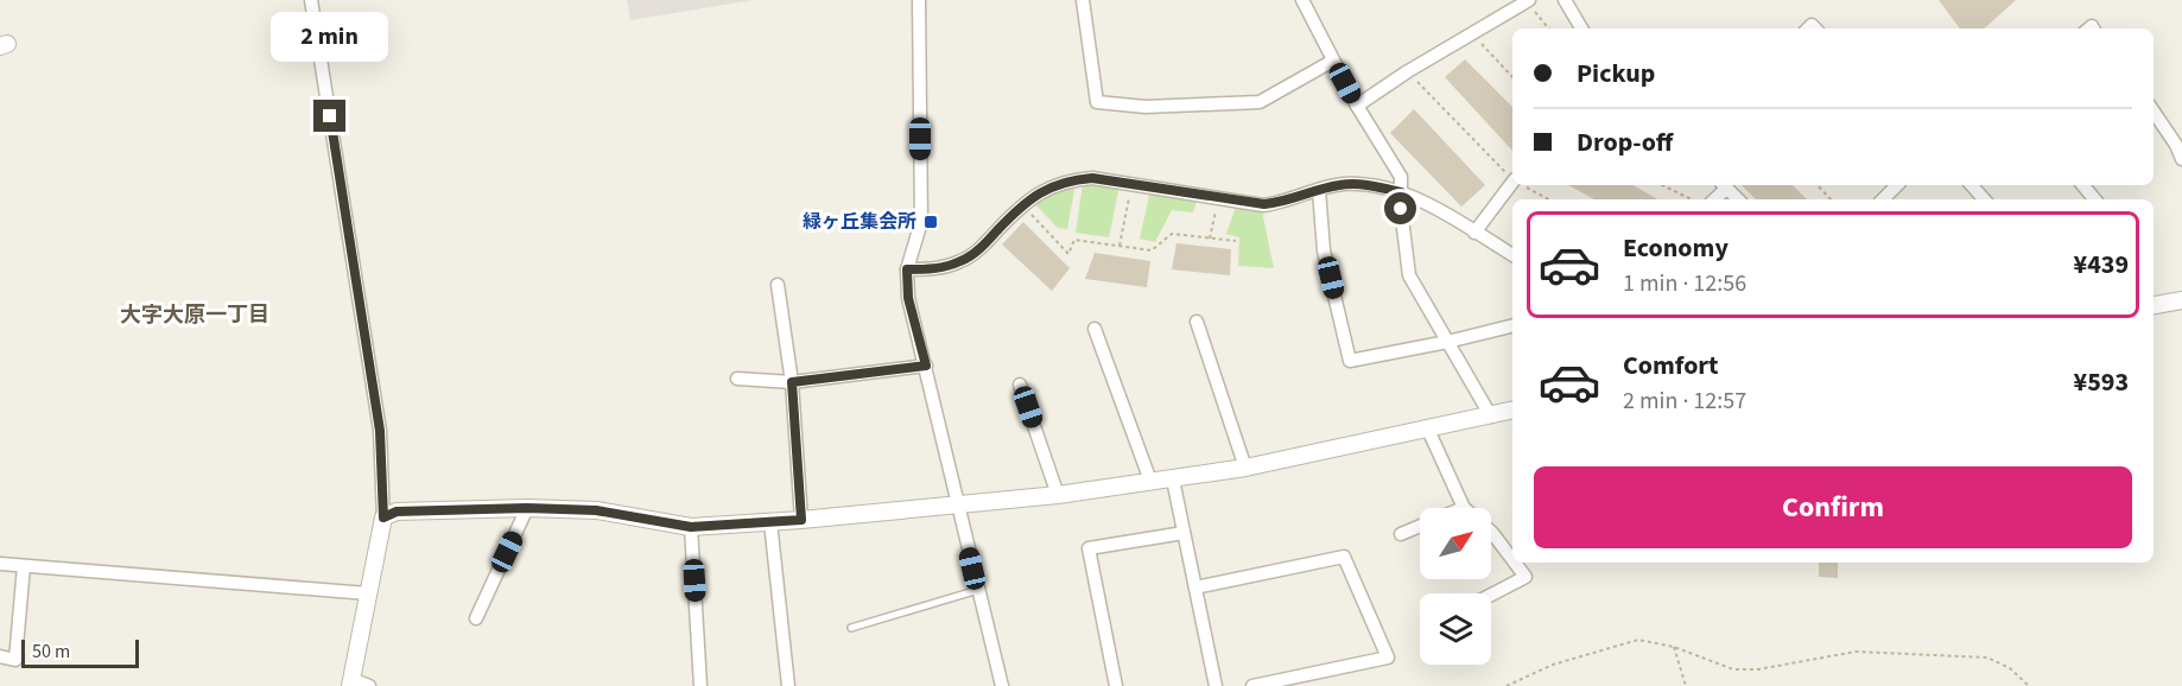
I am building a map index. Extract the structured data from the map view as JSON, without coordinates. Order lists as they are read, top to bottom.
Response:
{
  "districts": ["大字大原一丁目"],
  "places": {
    "transit": ["緑ヶ丘集会所"]
  },
  "scale_bar": "50 m",
  "north": "top right",
  "page": {
    "bubble": "2 min",
    "banner": ["Pickup", "Drop-off"],
    "list": [
      {
        "name": "Economy",
        "note": "1 min · 12:56",
        "value": "¥439"
      },
      {
        "name": "Comfort",
        "note": "2 min · 12:57",
        "value": "¥593"
      }
    ],
    "buttons": "Confirm",
    "scale": "50 m"
  }
}
